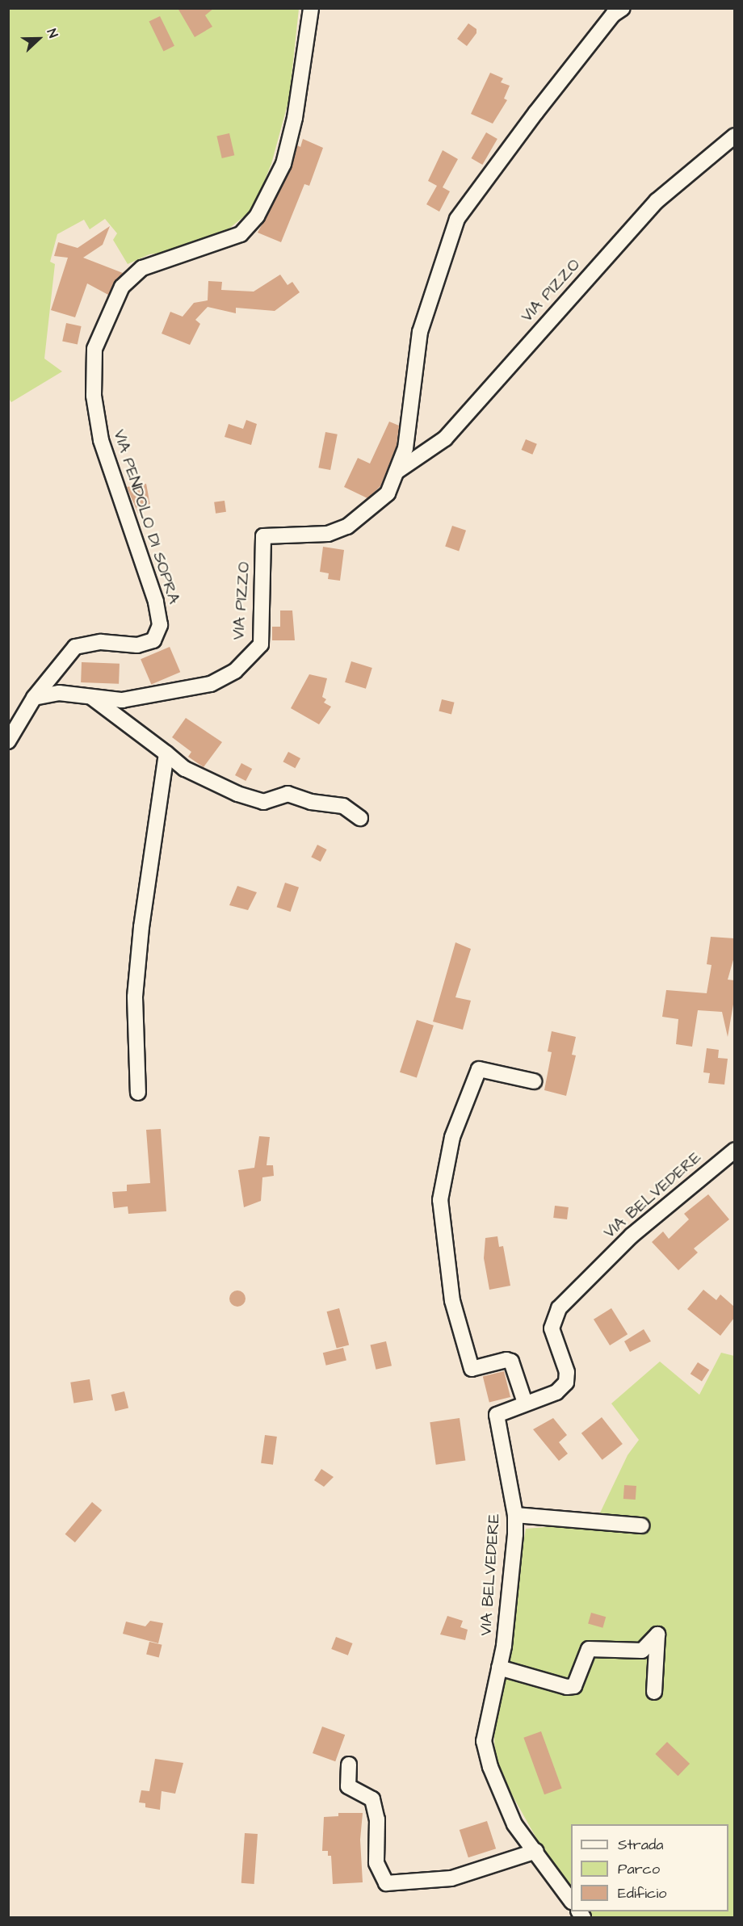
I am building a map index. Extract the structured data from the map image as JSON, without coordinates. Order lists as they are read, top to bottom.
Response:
{
  "streets": {
    "street": ["VIA PIZZO", "VIA PENDOLO DI SOPRA", "VIA BELVEDERE"]
  },
  "crossings": [
    ["VIA PIZZO", "VIA PENDOLO DI SOPRA"]
  ],
  "legend": ["Strada", "Parco", "Edificio"],
  "north": "right"
}
